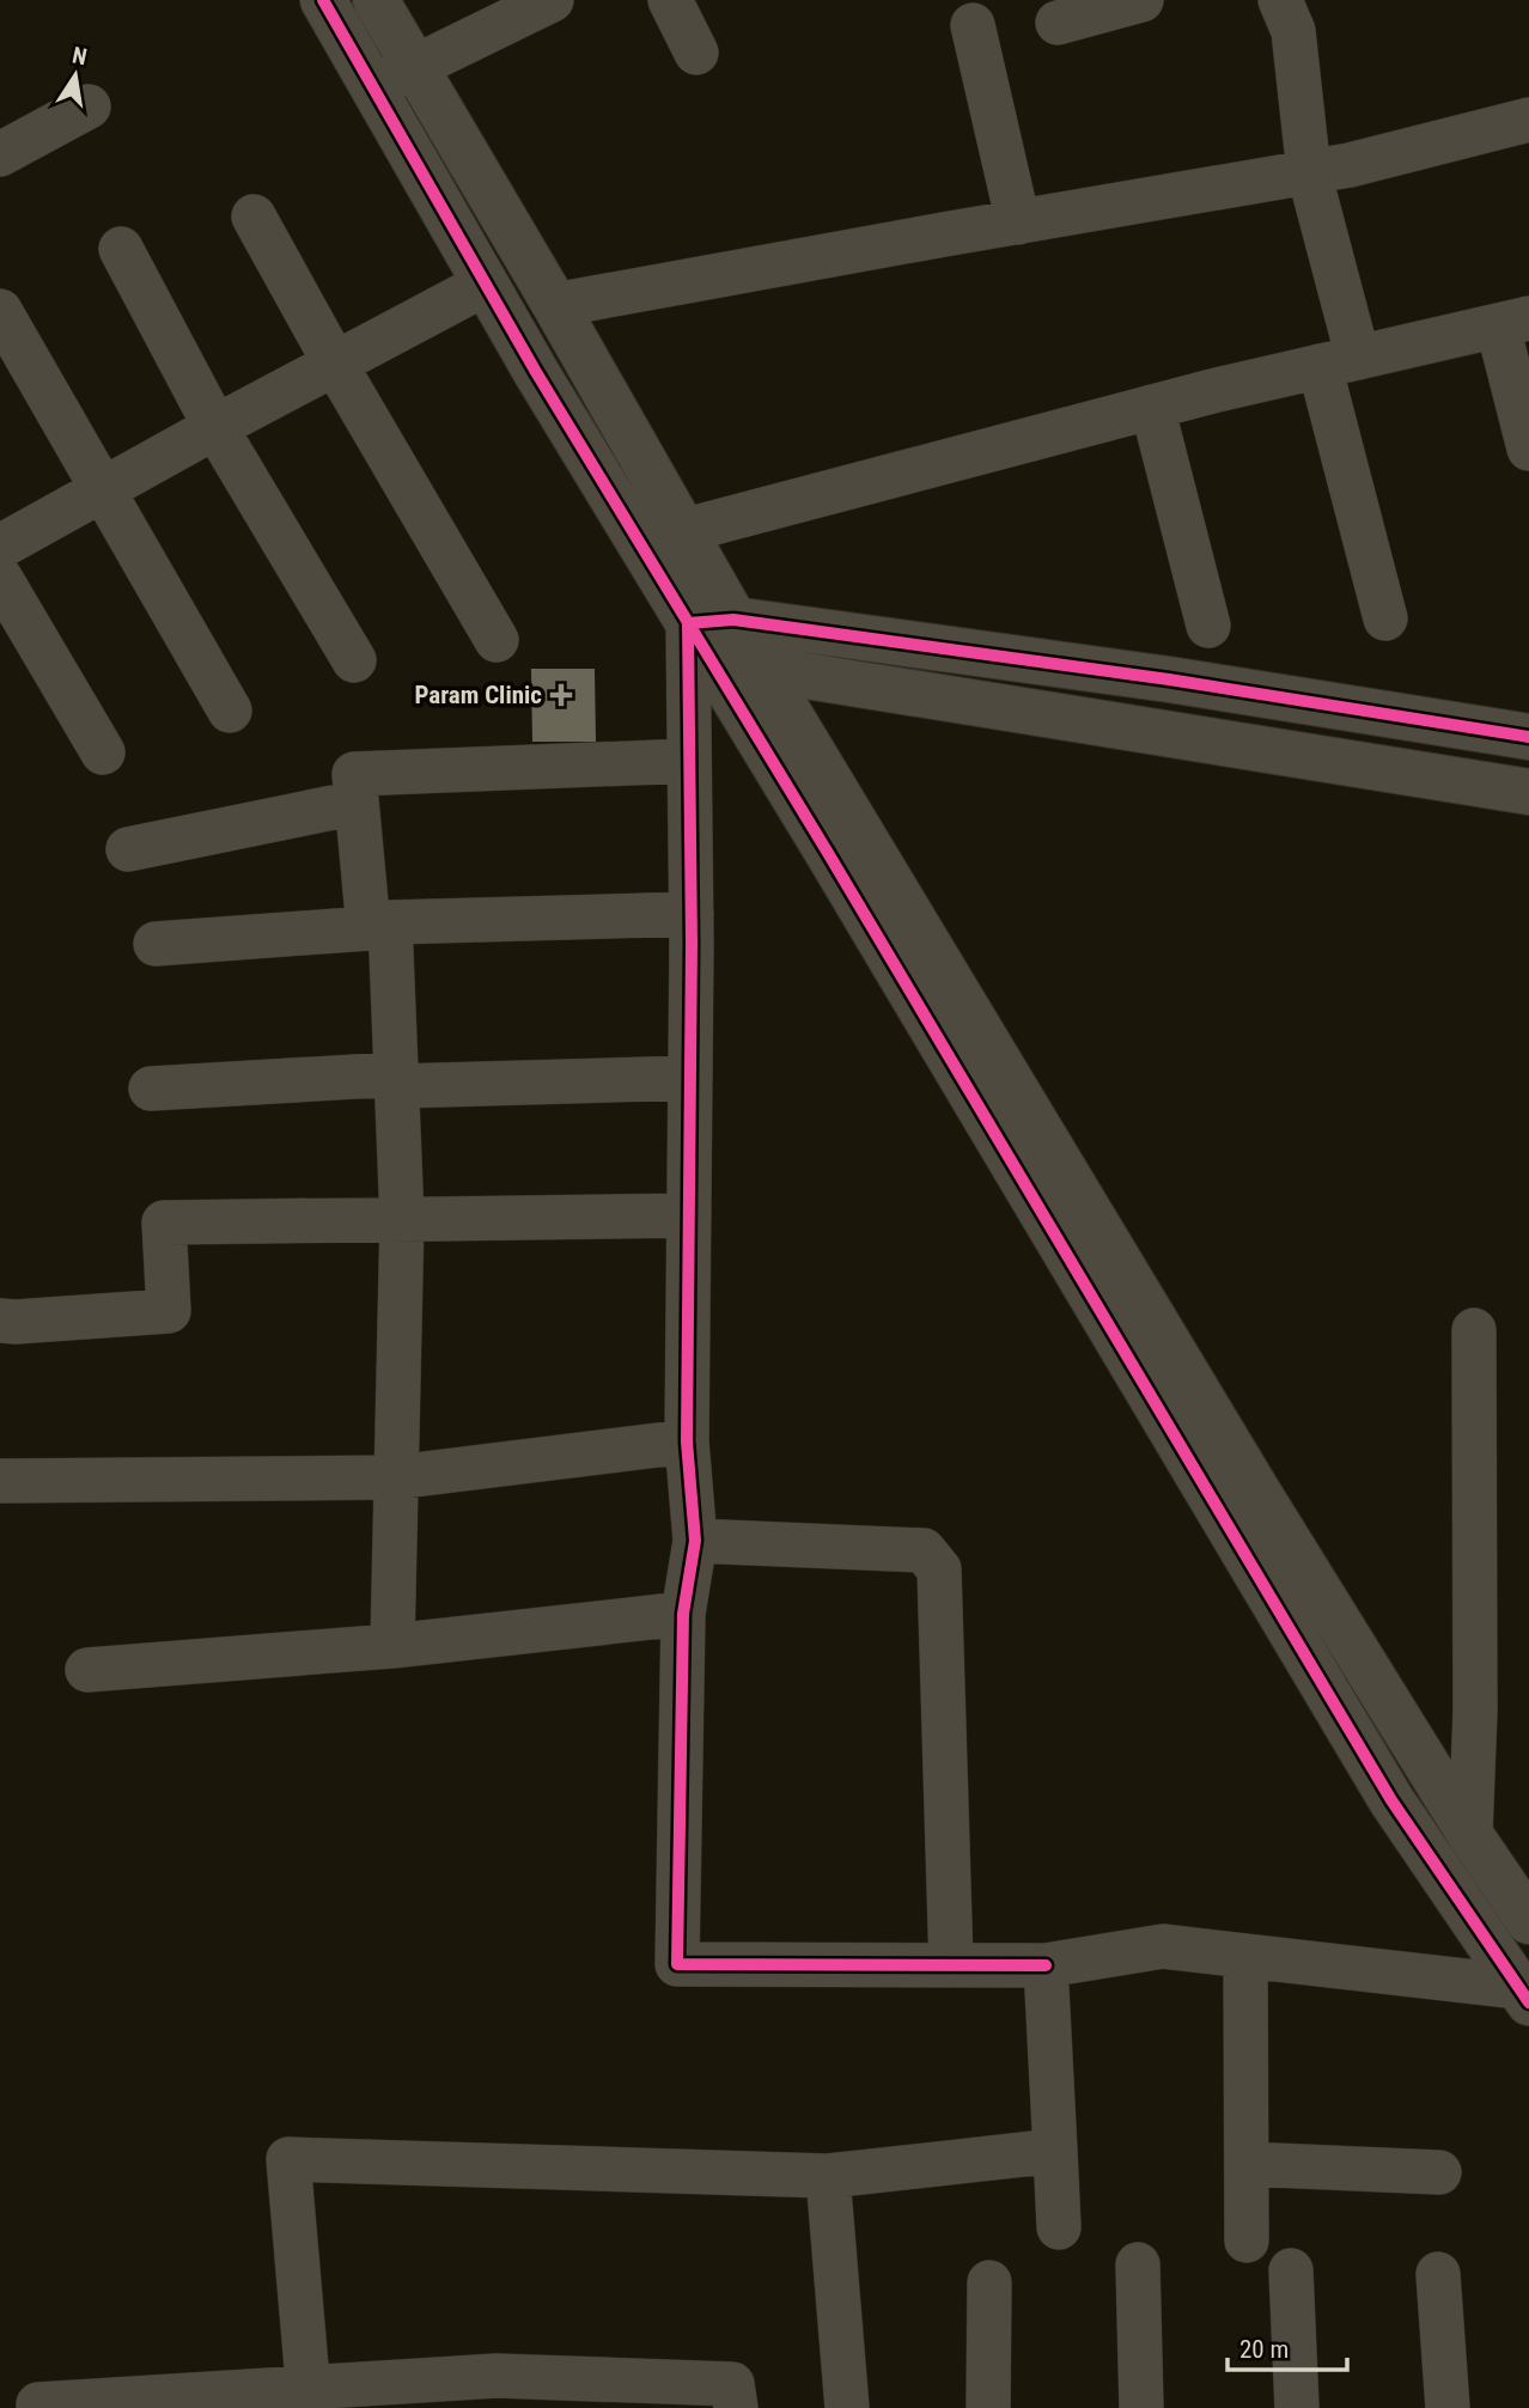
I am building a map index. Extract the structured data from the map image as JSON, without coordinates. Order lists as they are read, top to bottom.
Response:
{
  "places": {
    "health": ["Param Clinic"]
  },
  "scale_bar": "20 m",
  "north": "top"
}
